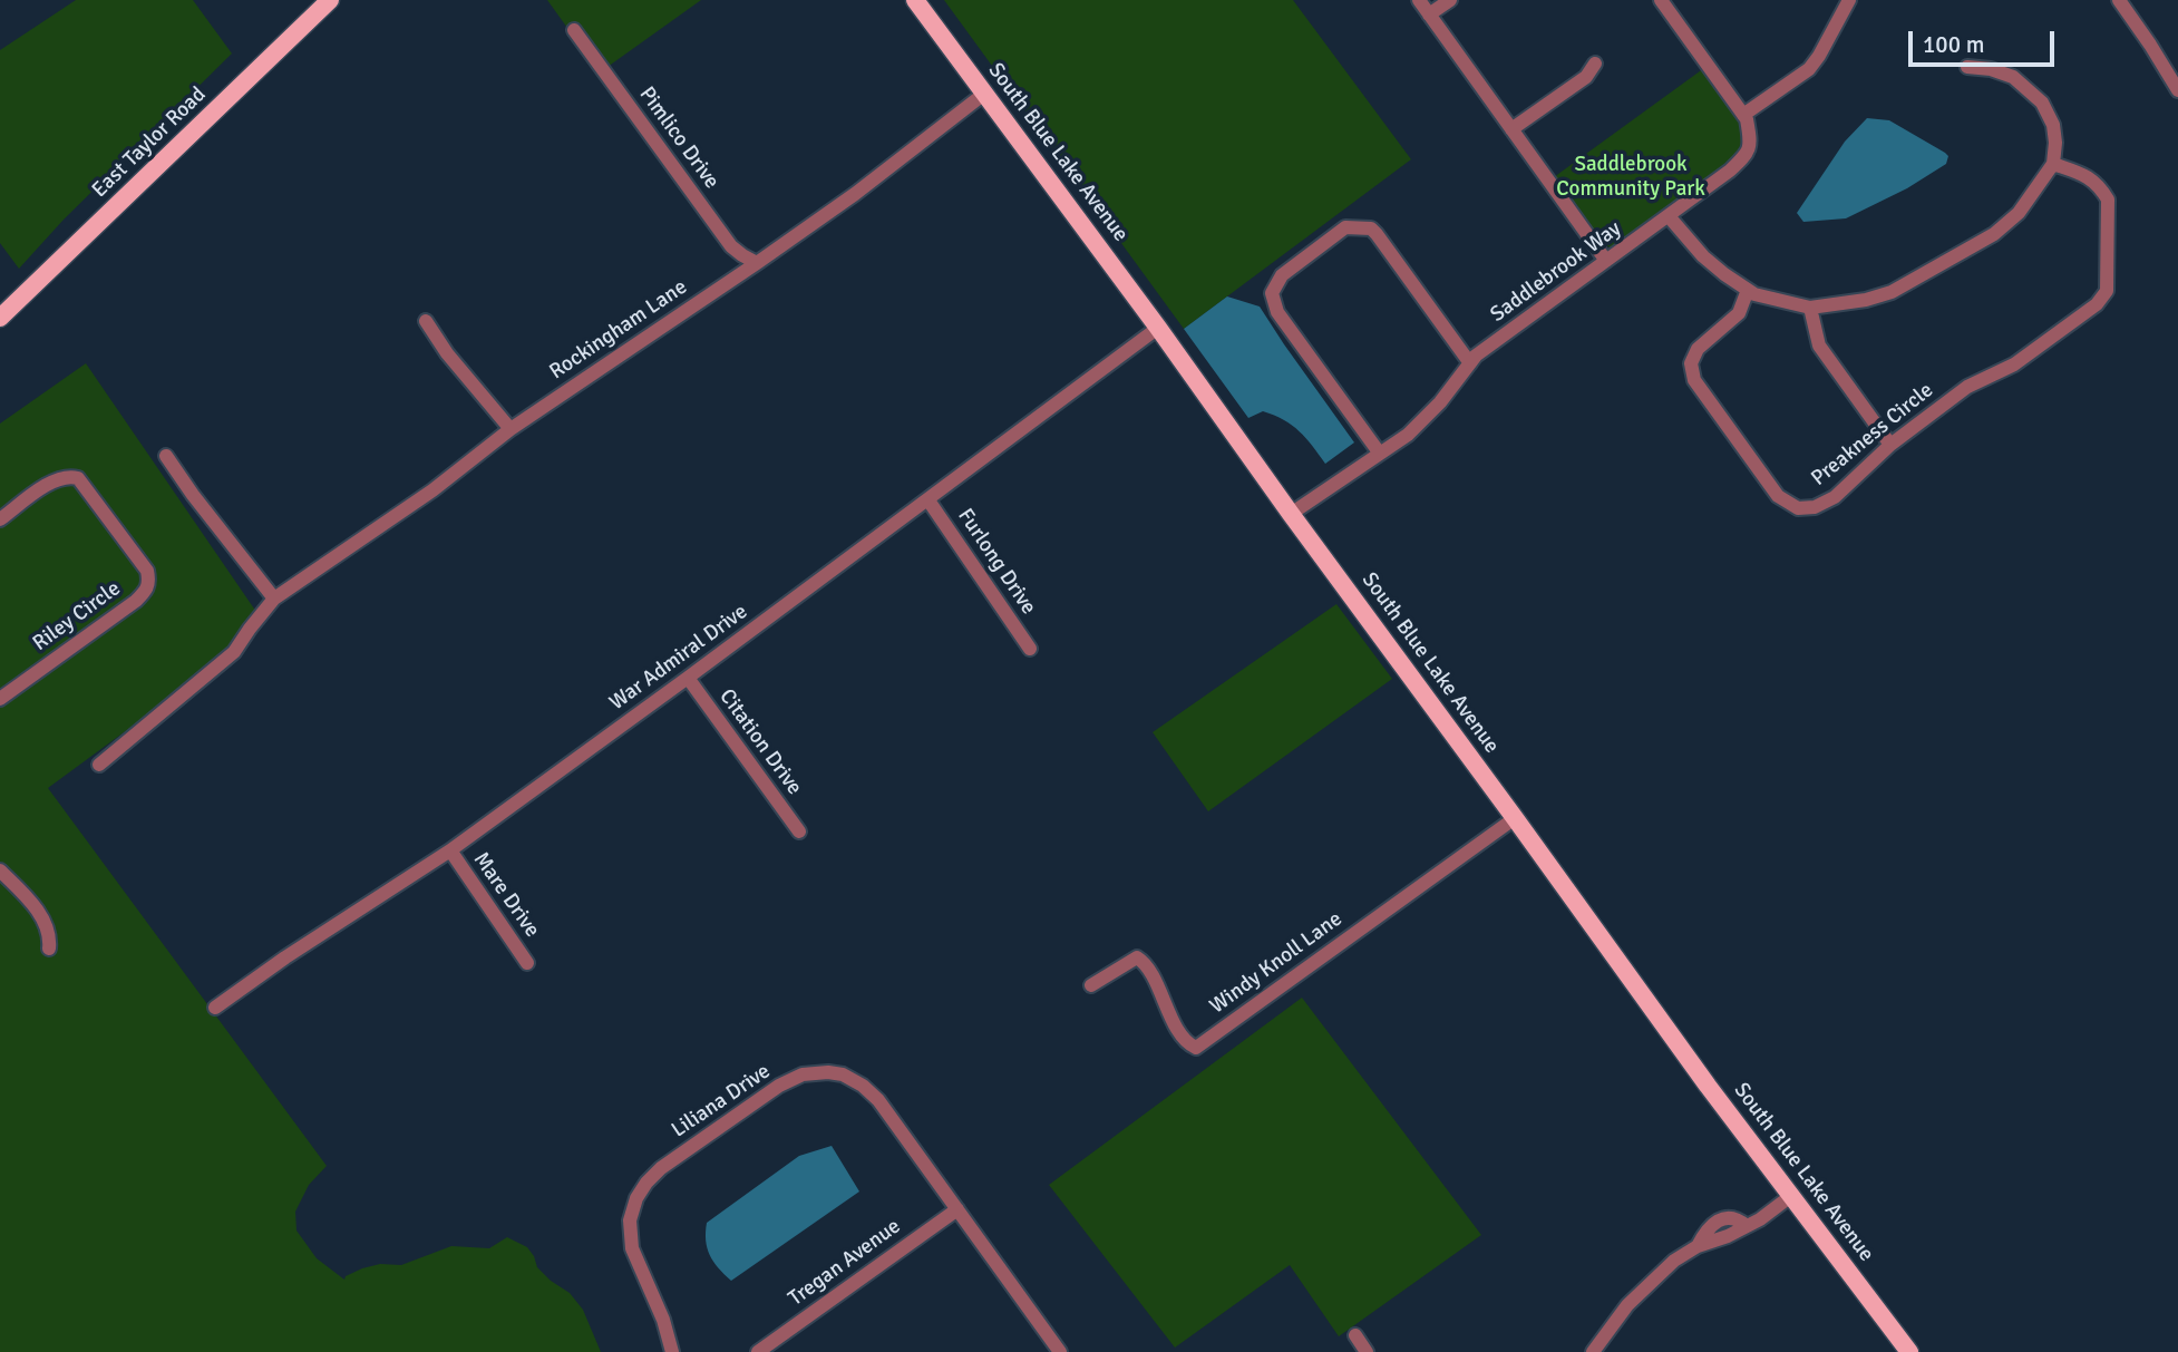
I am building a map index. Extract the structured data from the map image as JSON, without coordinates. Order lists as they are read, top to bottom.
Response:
{
  "streets": {
    "main road": ["East Taylor Road", "South Blue Lake Avenue"],
    "street": [
      "Pimlico Drive",
      "Saddlebrook Way",
      "Rockingham Lane",
      "Preakness Circle",
      "Furlong Drive",
      "Riley Circle",
      "War Admiral Drive",
      "Citation Drive",
      "Mare Drive",
      "Windy Knoll Lane",
      "Liliana Drive",
      "Tregan Avenue"
    ]
  },
  "crossings": [
    ["Pimlico Drive", "Rockingham Lane"],
    ["South Blue Lake Avenue", "Saddlebrook Way"],
    ["South Blue Lake Avenue", "Rockingham Lane"],
    ["South Blue Lake Avenue", "War Admiral Drive"],
    ["South Blue Lake Avenue", "Windy Knoll Lane"],
    ["Furlong Drive", "War Admiral Drive"],
    ["War Admiral Drive", "Citation Drive"],
    ["War Admiral Drive", "Mare Drive"],
    ["Liliana Drive", "Tregan Avenue"]
  ],
  "parks": ["Saddlebrook Community Park"],
  "scale_bar": "100 m"
}
